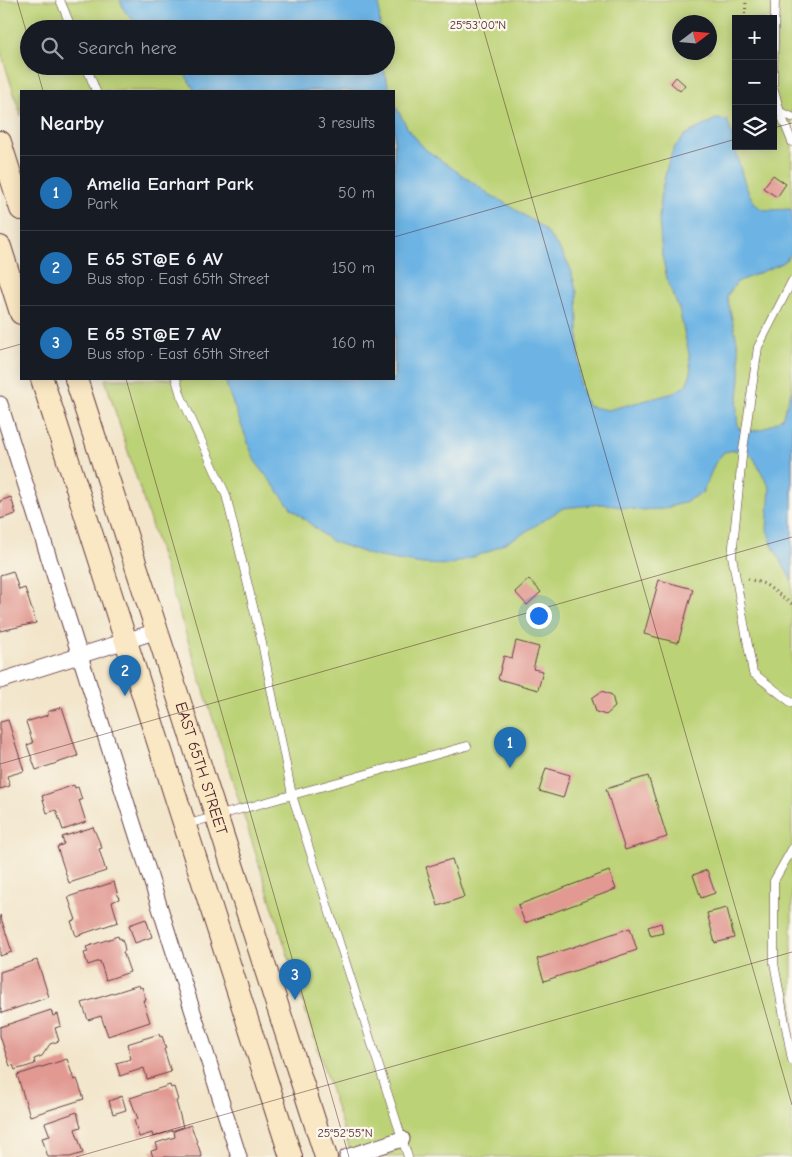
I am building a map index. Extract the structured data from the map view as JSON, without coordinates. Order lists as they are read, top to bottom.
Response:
{
  "streets": {
    "main road": ["EAST 65TH STREET"]
  },
  "north": "right",
  "page": {
    "map_buttons": ["+", "−"],
    "search": "Search here",
    "heading": ["Nearby", "3 results"],
    "list": [
      {
        "mark": "1",
        "name": "Amelia Earhart Park",
        "note": "Park",
        "value": "50 m"
      },
      {
        "mark": "2",
        "name": "E 65 ST@E 6 AV",
        "note": "Bus stop · East 65th Street",
        "value": "150 m"
      },
      {
        "mark": "3",
        "name": "E 65 ST@E 7 AV",
        "note": "Bus stop · East 65th Street",
        "value": "160 m"
      }
    ],
    "pins": ["2", "1", "3"]
  },
  "coordinates": ["25°53'00\"N", "25°52'55\"N"]
}
